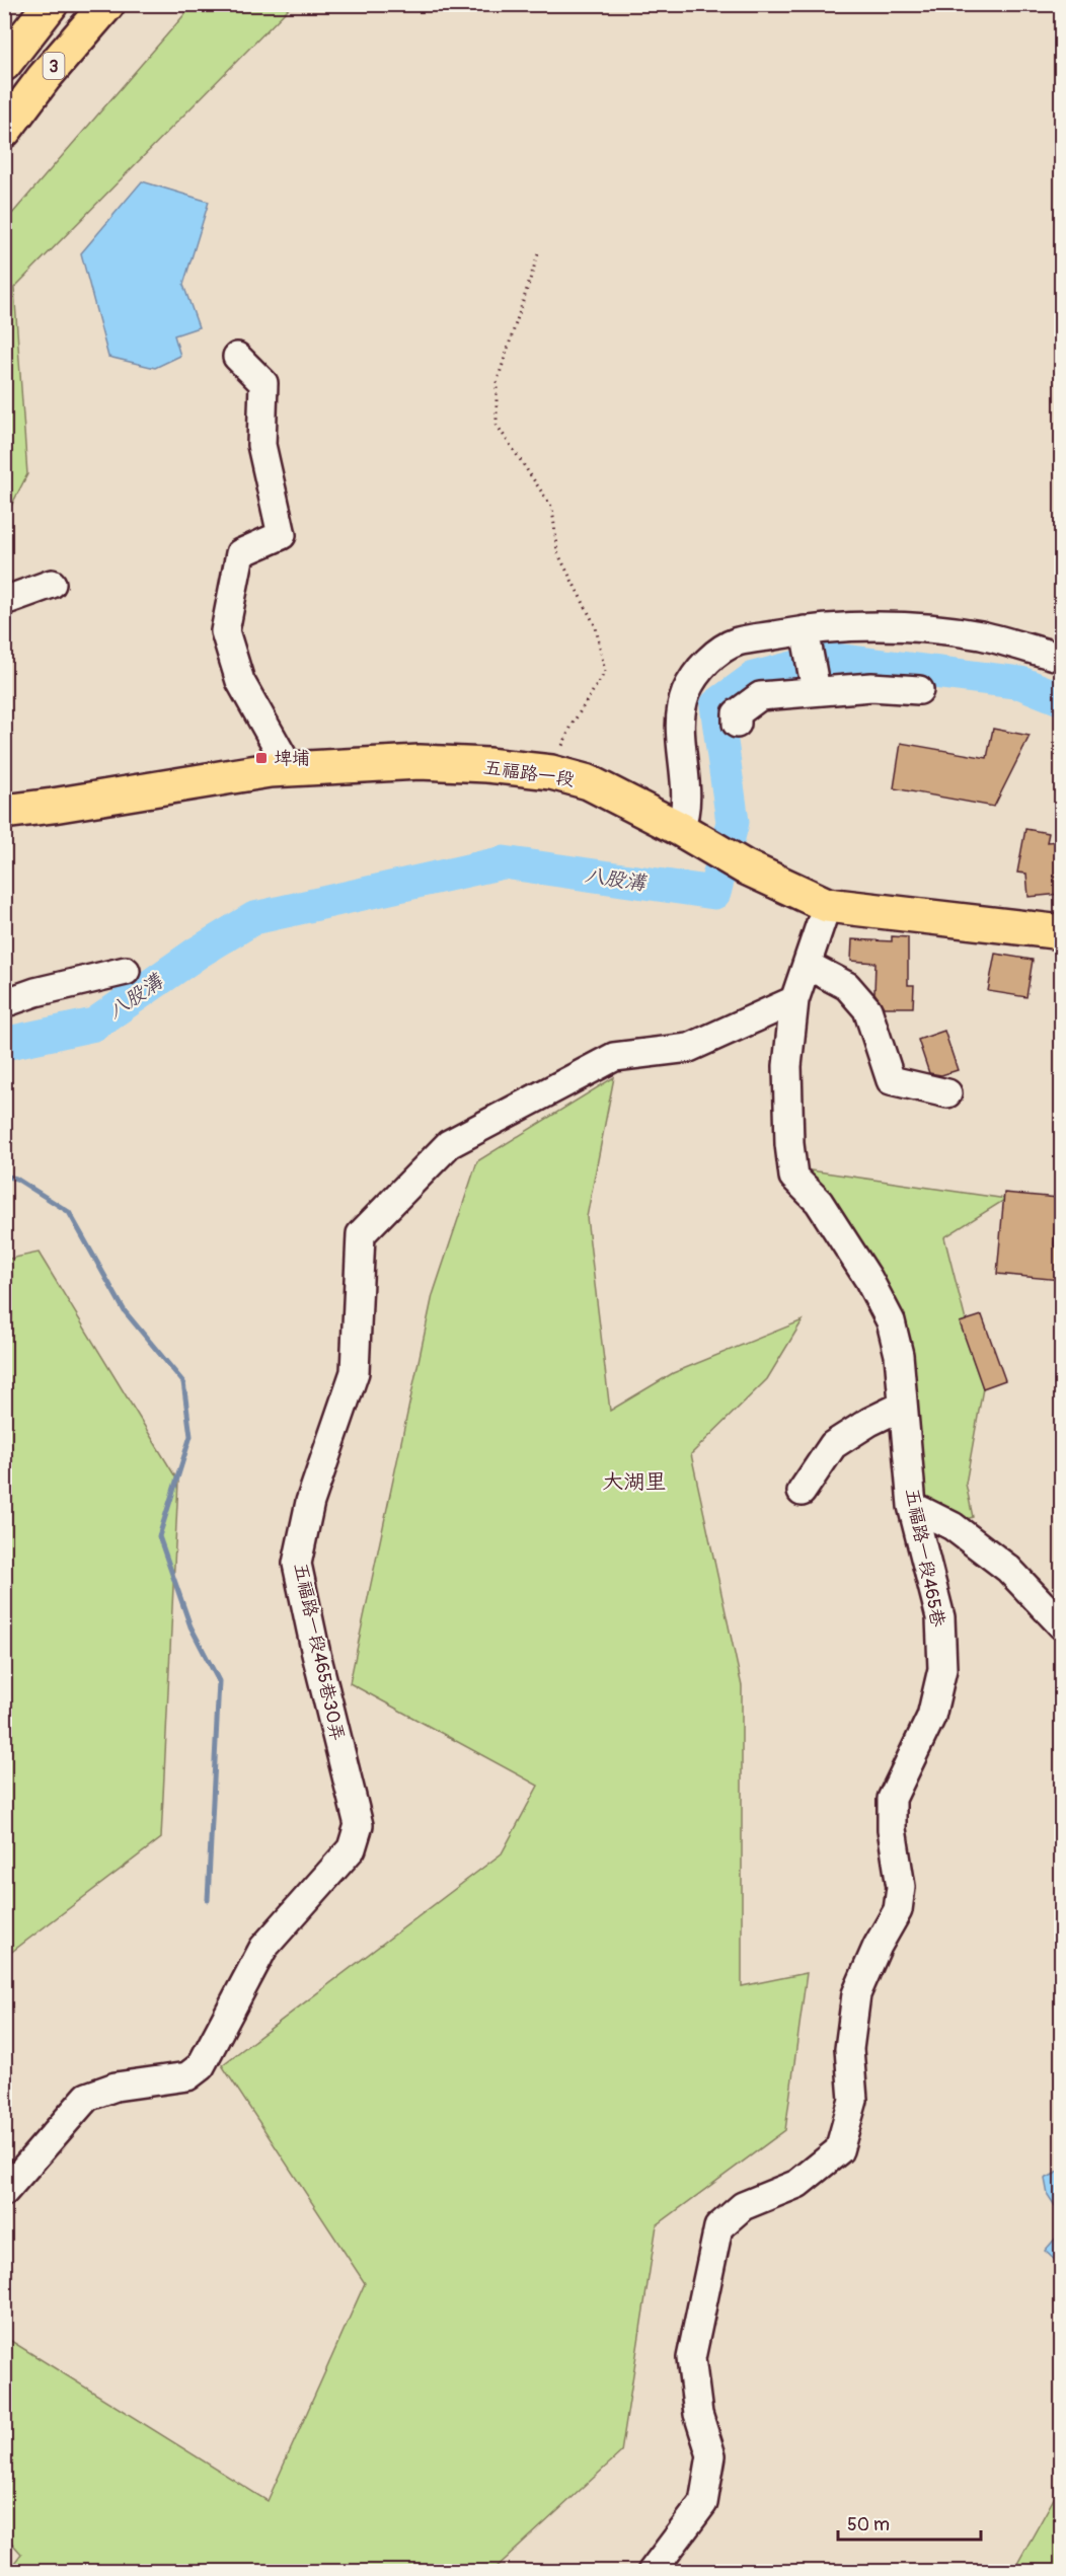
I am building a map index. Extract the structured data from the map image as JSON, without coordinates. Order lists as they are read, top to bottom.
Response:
{
  "streets": {
    "main road": ["3", "五福路一段"],
    "lane": ["五福路一段465巷", "五福路一段465巷30弄"]
  },
  "crossings": [
    ["五福路一段", "五福路一段465巷"],
    ["五福路一段465巷", "五福路一段465巷30弄"]
  ],
  "districts": ["大湖里"],
  "water": ["八股溝"],
  "places": {
    "transit": ["埤埔"]
  },
  "scale_bar": "50 m"
}
